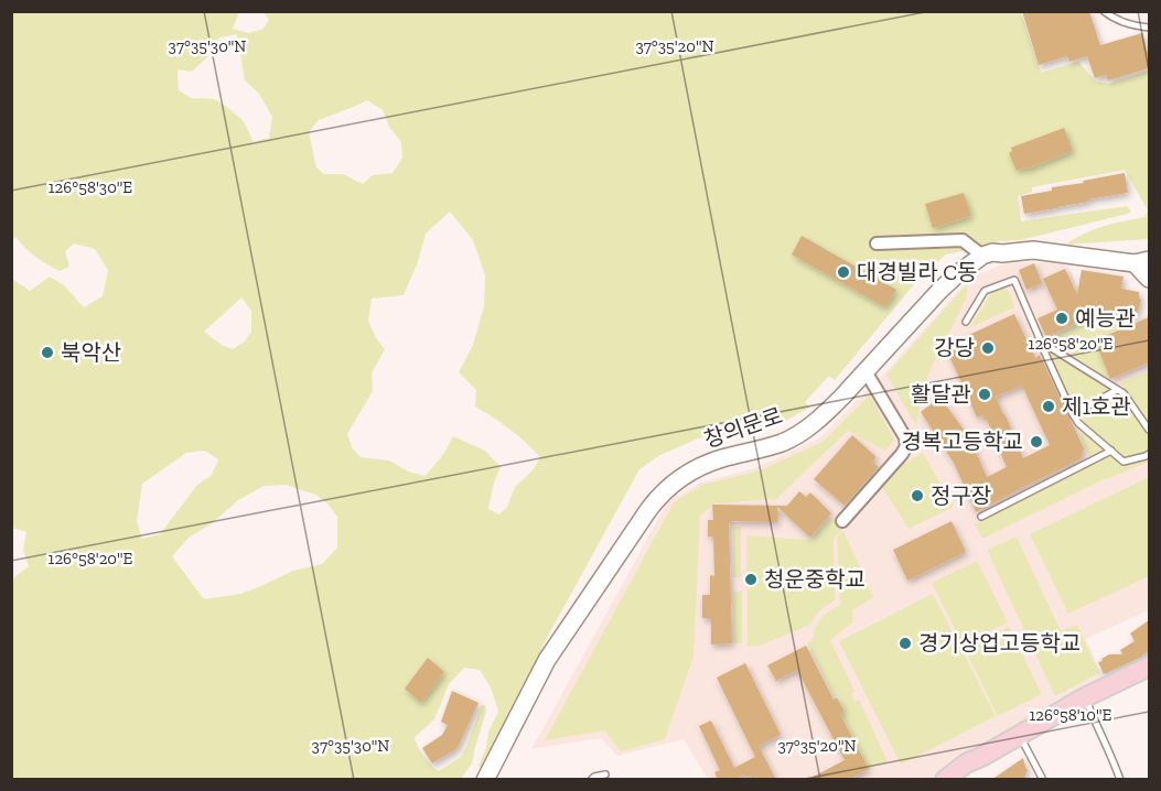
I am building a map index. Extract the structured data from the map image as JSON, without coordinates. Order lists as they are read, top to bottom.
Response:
{
  "streets": {
    "street": ["창의문로"]
  },
  "places": [
    "대경빌라 C동",
    "예능관",
    "강당",
    "북악산",
    "활달관",
    "제1호관",
    "경복고등학교",
    "정구장",
    "청운중학교",
    "경기상업고등학교"
  ],
  "coordinates": [
    "37°35'30\"N",
    "37°35'20\"N",
    "126°58'30\"E",
    "126°58'20\"E",
    "126°58'10\"E"
  ]
}
